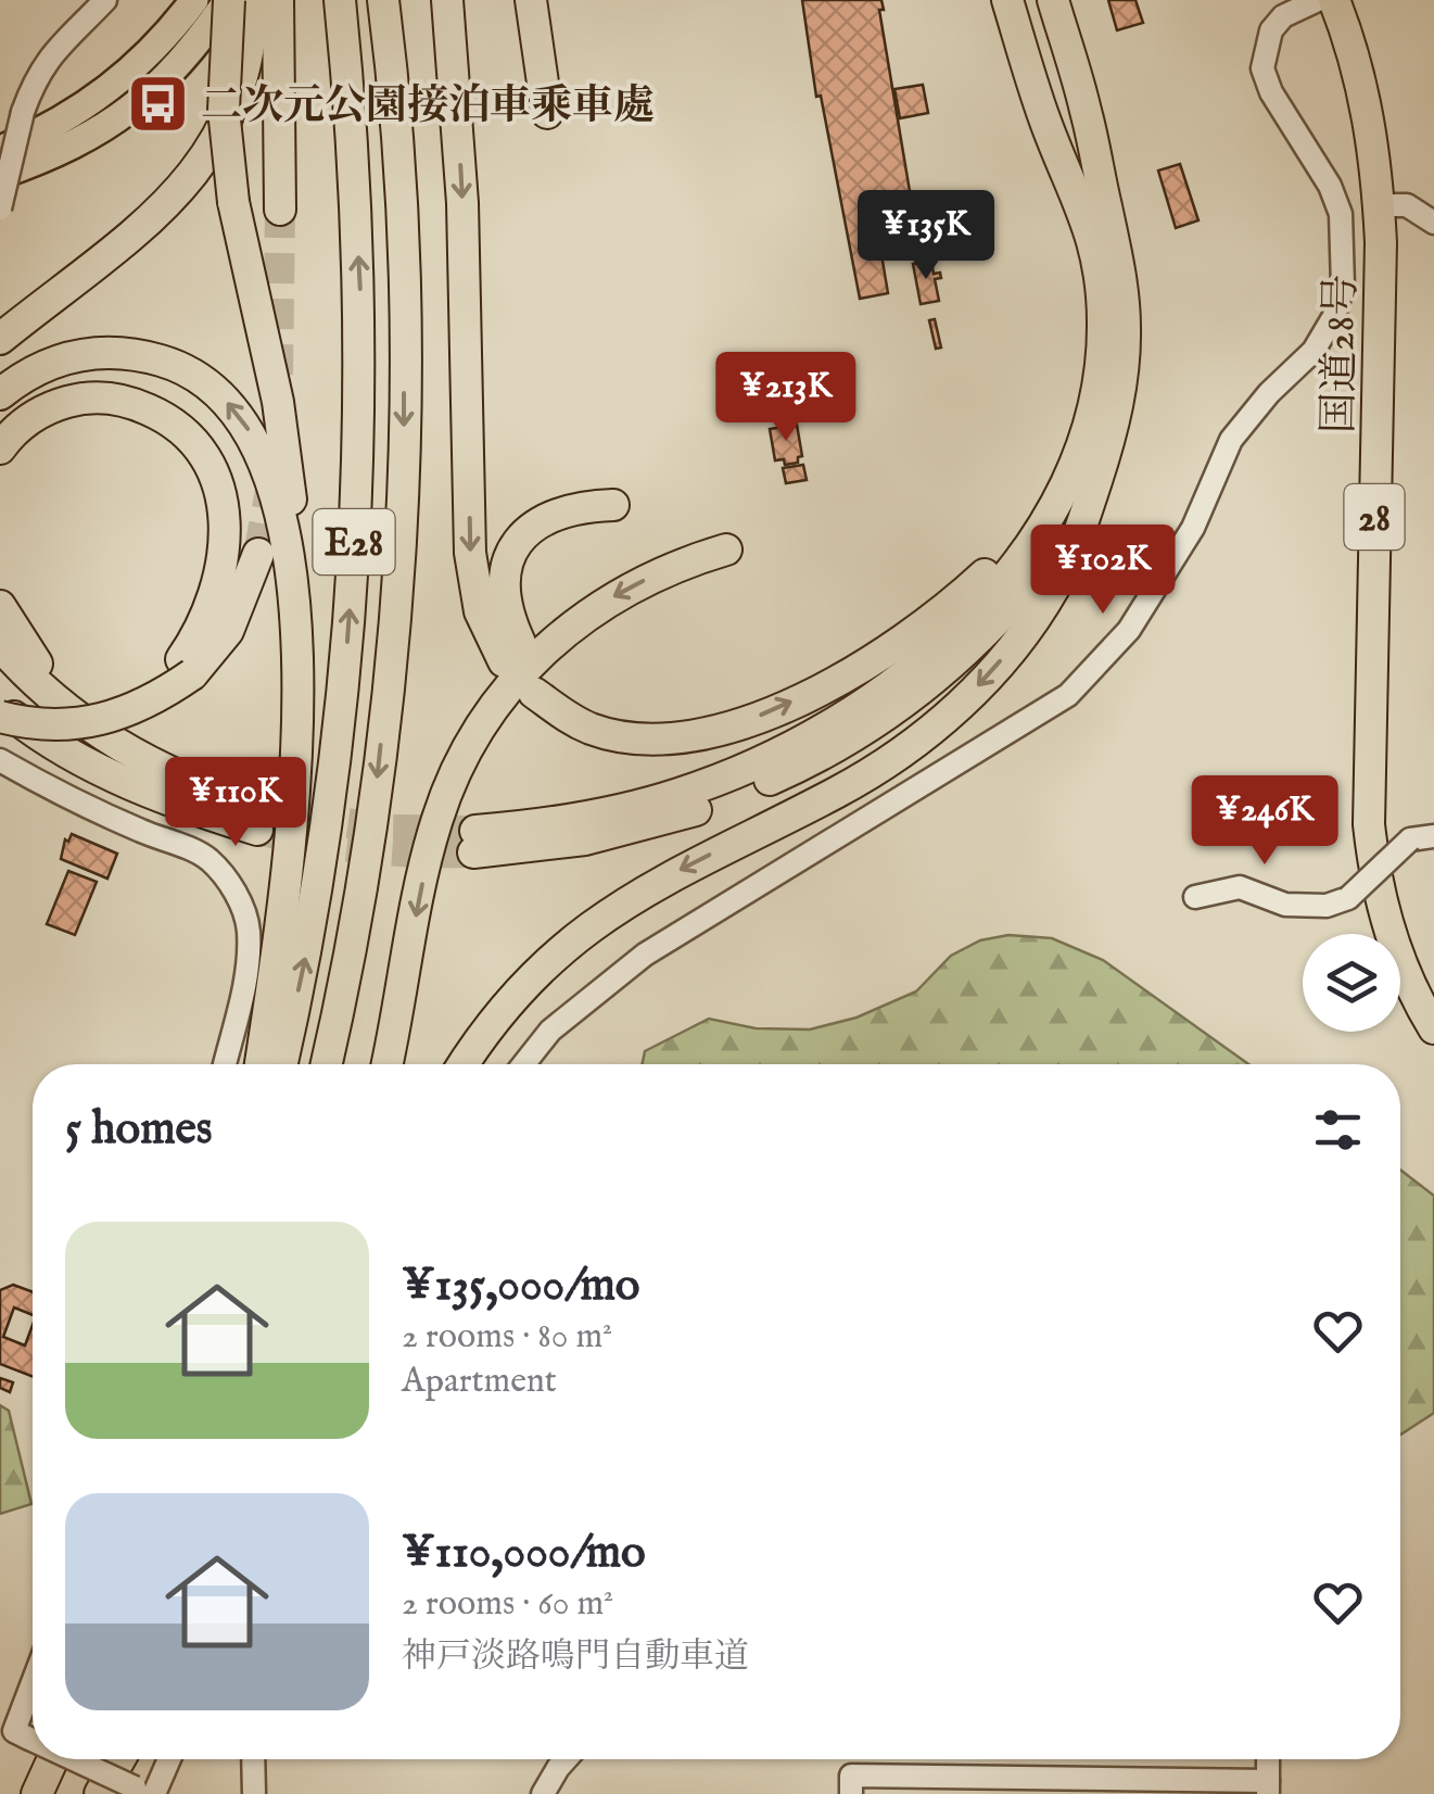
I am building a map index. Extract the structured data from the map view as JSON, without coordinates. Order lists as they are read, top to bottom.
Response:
{
  "streets": {
    "highway": ["国道28号", "28", "E28"]
  },
  "places": {
    "bus stop": ["二次元公園接泊車乘車處"]
  },
  "page": {
    "price": [
      "¥135K",
      "¥213K",
      "¥102K",
      "¥110K",
      "¥246K"
    ],
    "heading": "5 homes",
    "list": [
      {
        "name": "¥135,000/mo",
        "note": "2 rooms · 80 m² · Apartment"
      },
      {
        "name": "¥110,000/mo",
        "note": "2 rooms · 60 m² · 神戸淡路鳴門自動車道"
      }
    ]
  }
}
